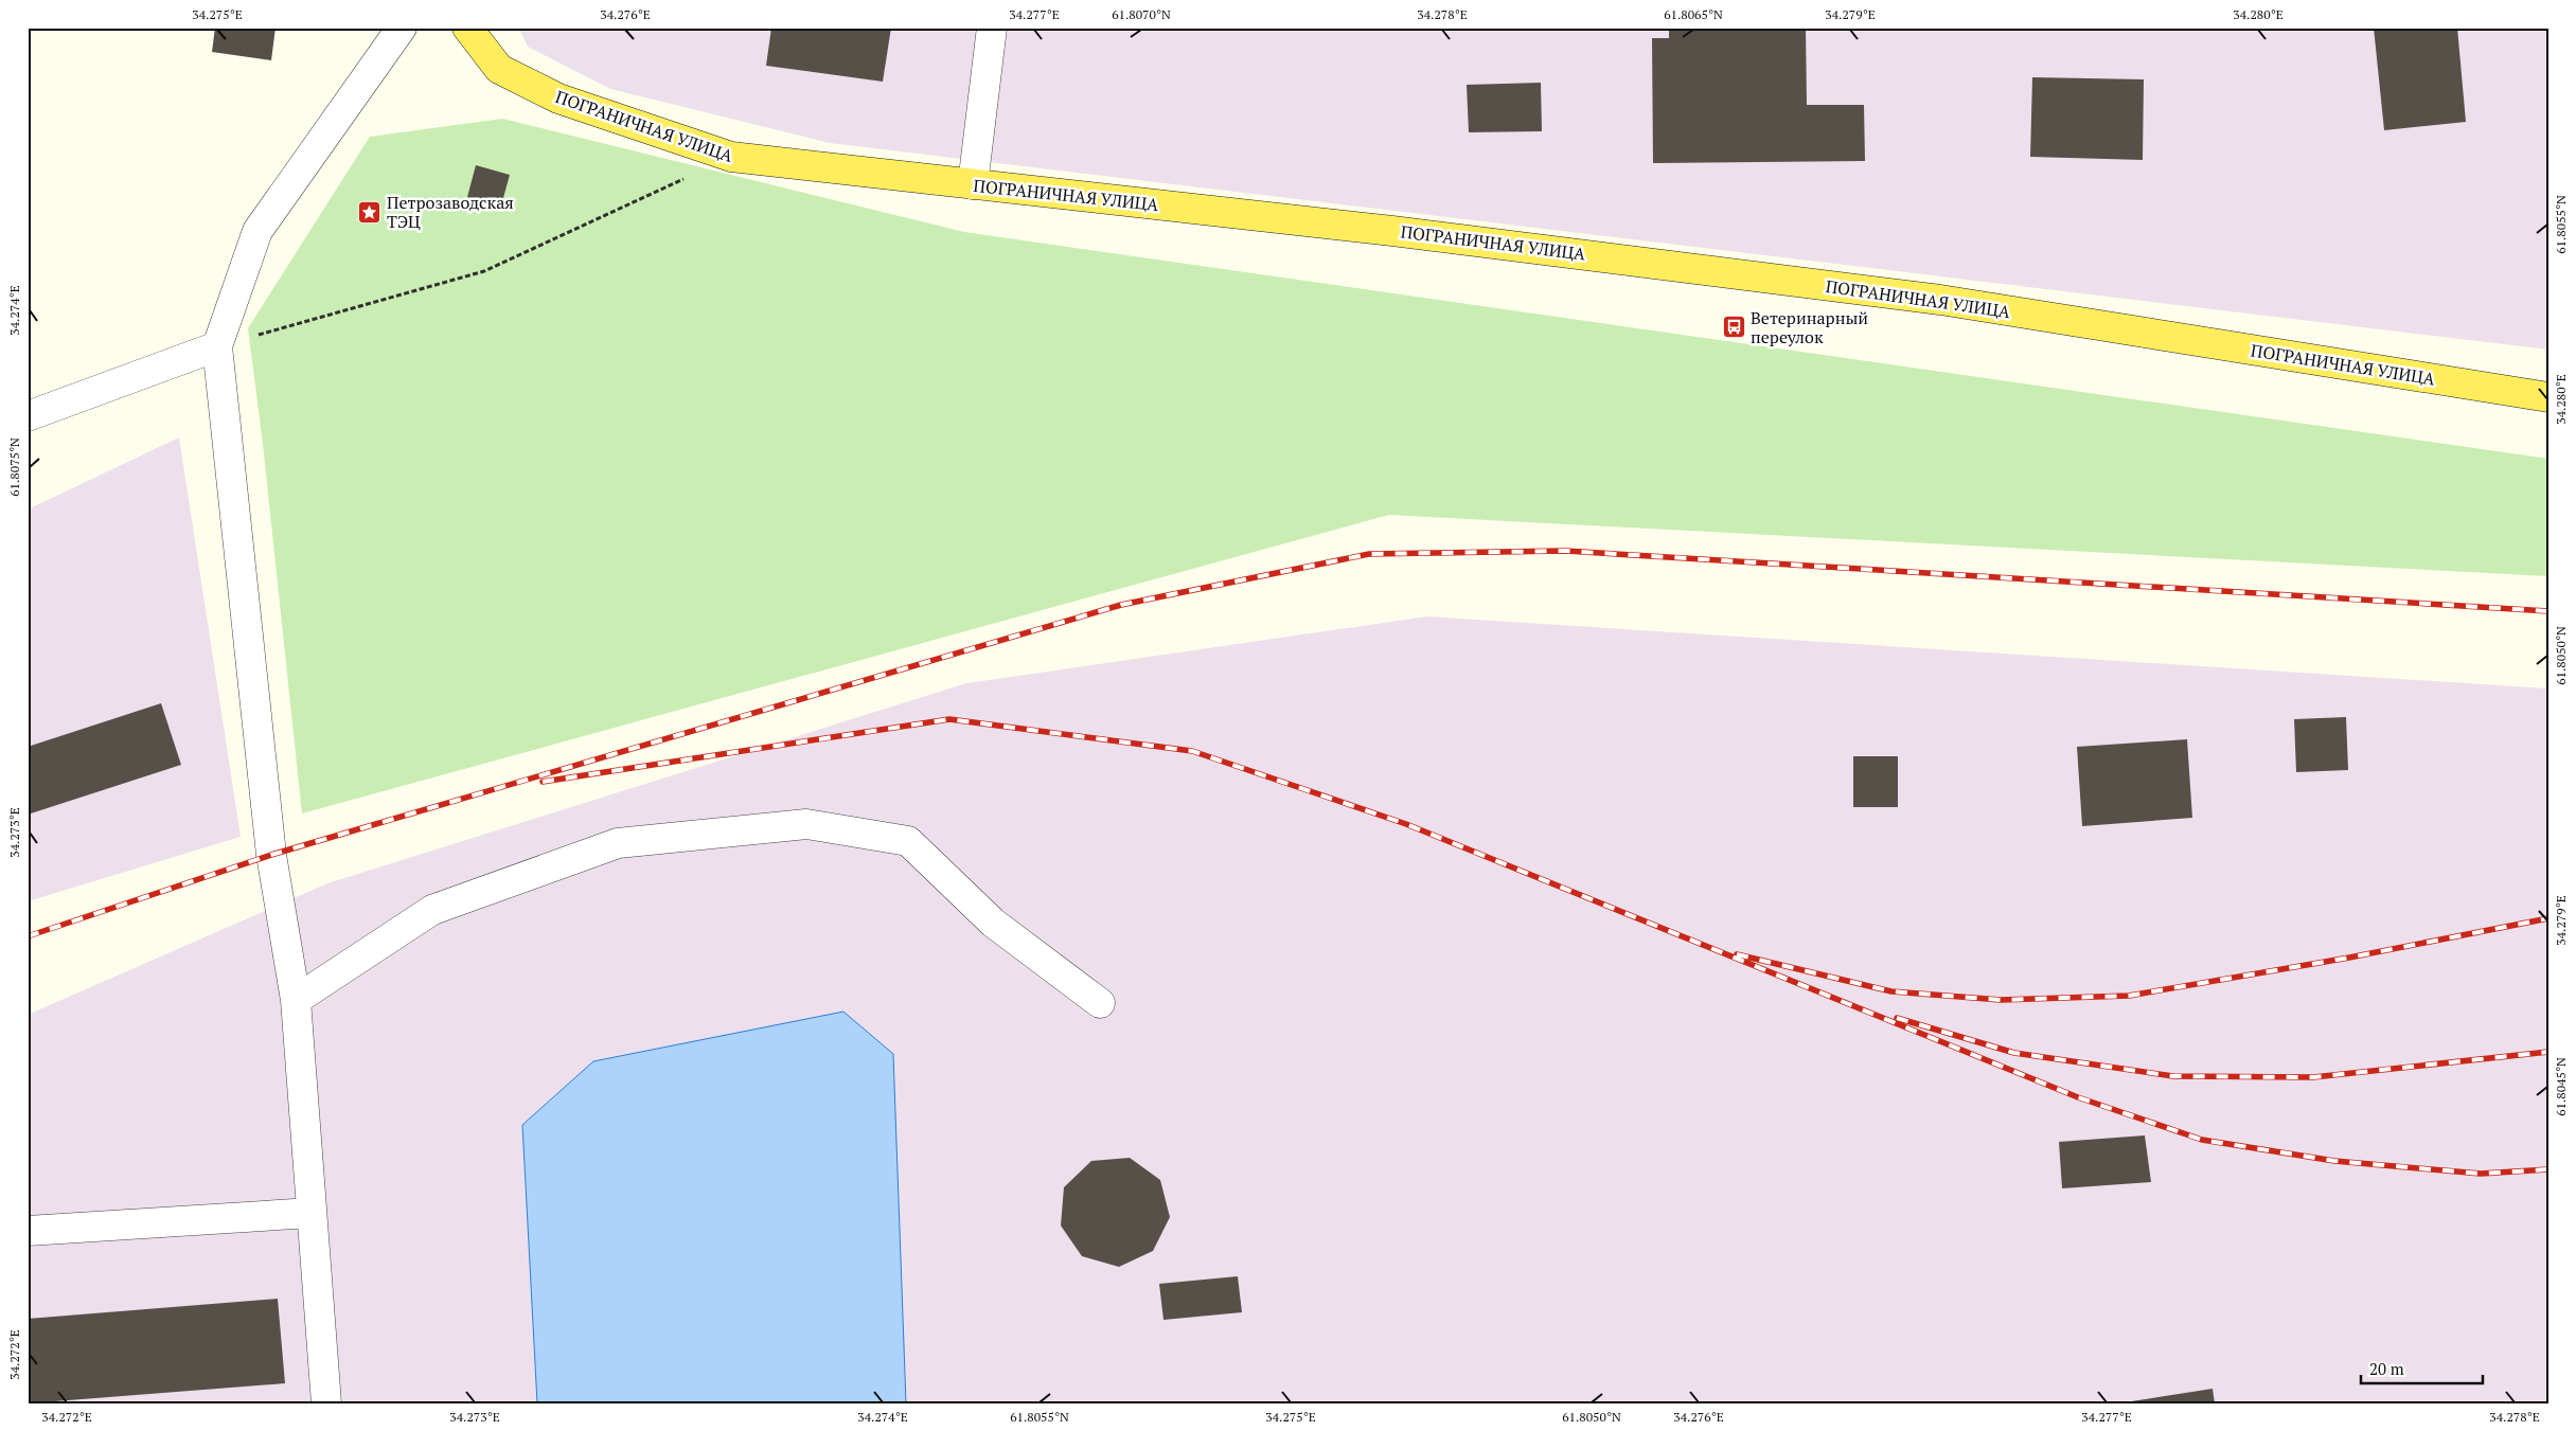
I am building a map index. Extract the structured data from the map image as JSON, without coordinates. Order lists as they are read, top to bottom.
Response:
{
  "streets": {
    "main road": ["ПОГРАНИЧНАЯ УЛИЦА"]
  },
  "places": {
    "place": ["Петрозаводская ТЭЦ"],
    "bus stop": ["Ветеринарный переулок"]
  },
  "scale_bar": "20 m",
  "coordinates": [
    "34.275°E",
    "34.276°E",
    "34.277°E",
    "61.8070°N",
    "34.278°E",
    "61.8065°N",
    "34.279°E",
    "34.280°E",
    "61.8055°N",
    "34.274°E",
    "61.8075°N",
    "61.8050°N",
    "34.273°E",
    "61.8045°N",
    "34.272°E"
  ]
}
